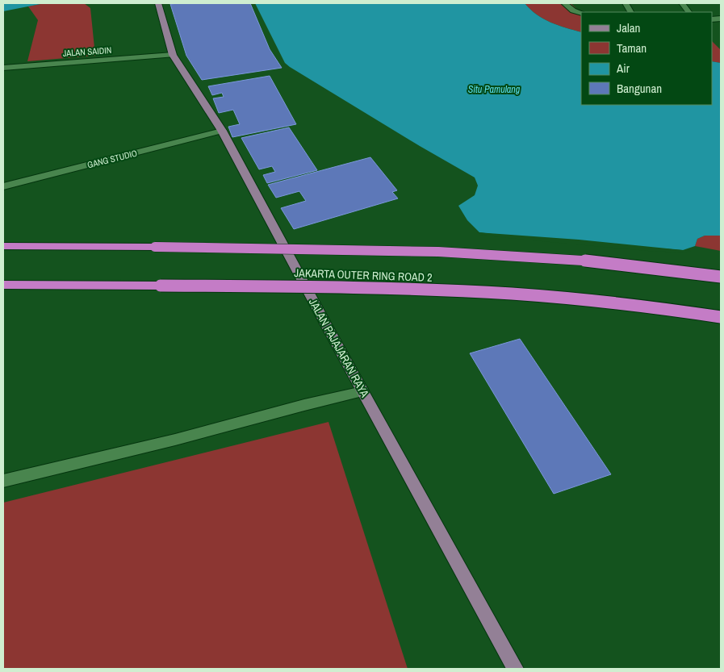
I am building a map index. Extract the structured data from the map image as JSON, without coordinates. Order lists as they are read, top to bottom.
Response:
{
  "streets": {
    "highway": ["JAKARTA OUTER RING ROAD 2"],
    "main road": ["JALAN PAJAJARAN RAYA"],
    "street": ["JALAN SAIDIN", "GANG STUDIO"]
  },
  "crossings": [
    ["JALAN SAIDIN", "JALAN PAJAJARAN RAYA"],
    ["GANG STUDIO", "JALAN PAJAJARAN RAYA"]
  ],
  "water": ["Situ Pamulang"],
  "legend": [
    "Jalan",
    "Taman",
    "Air",
    "Bangunan"
  ]
}
